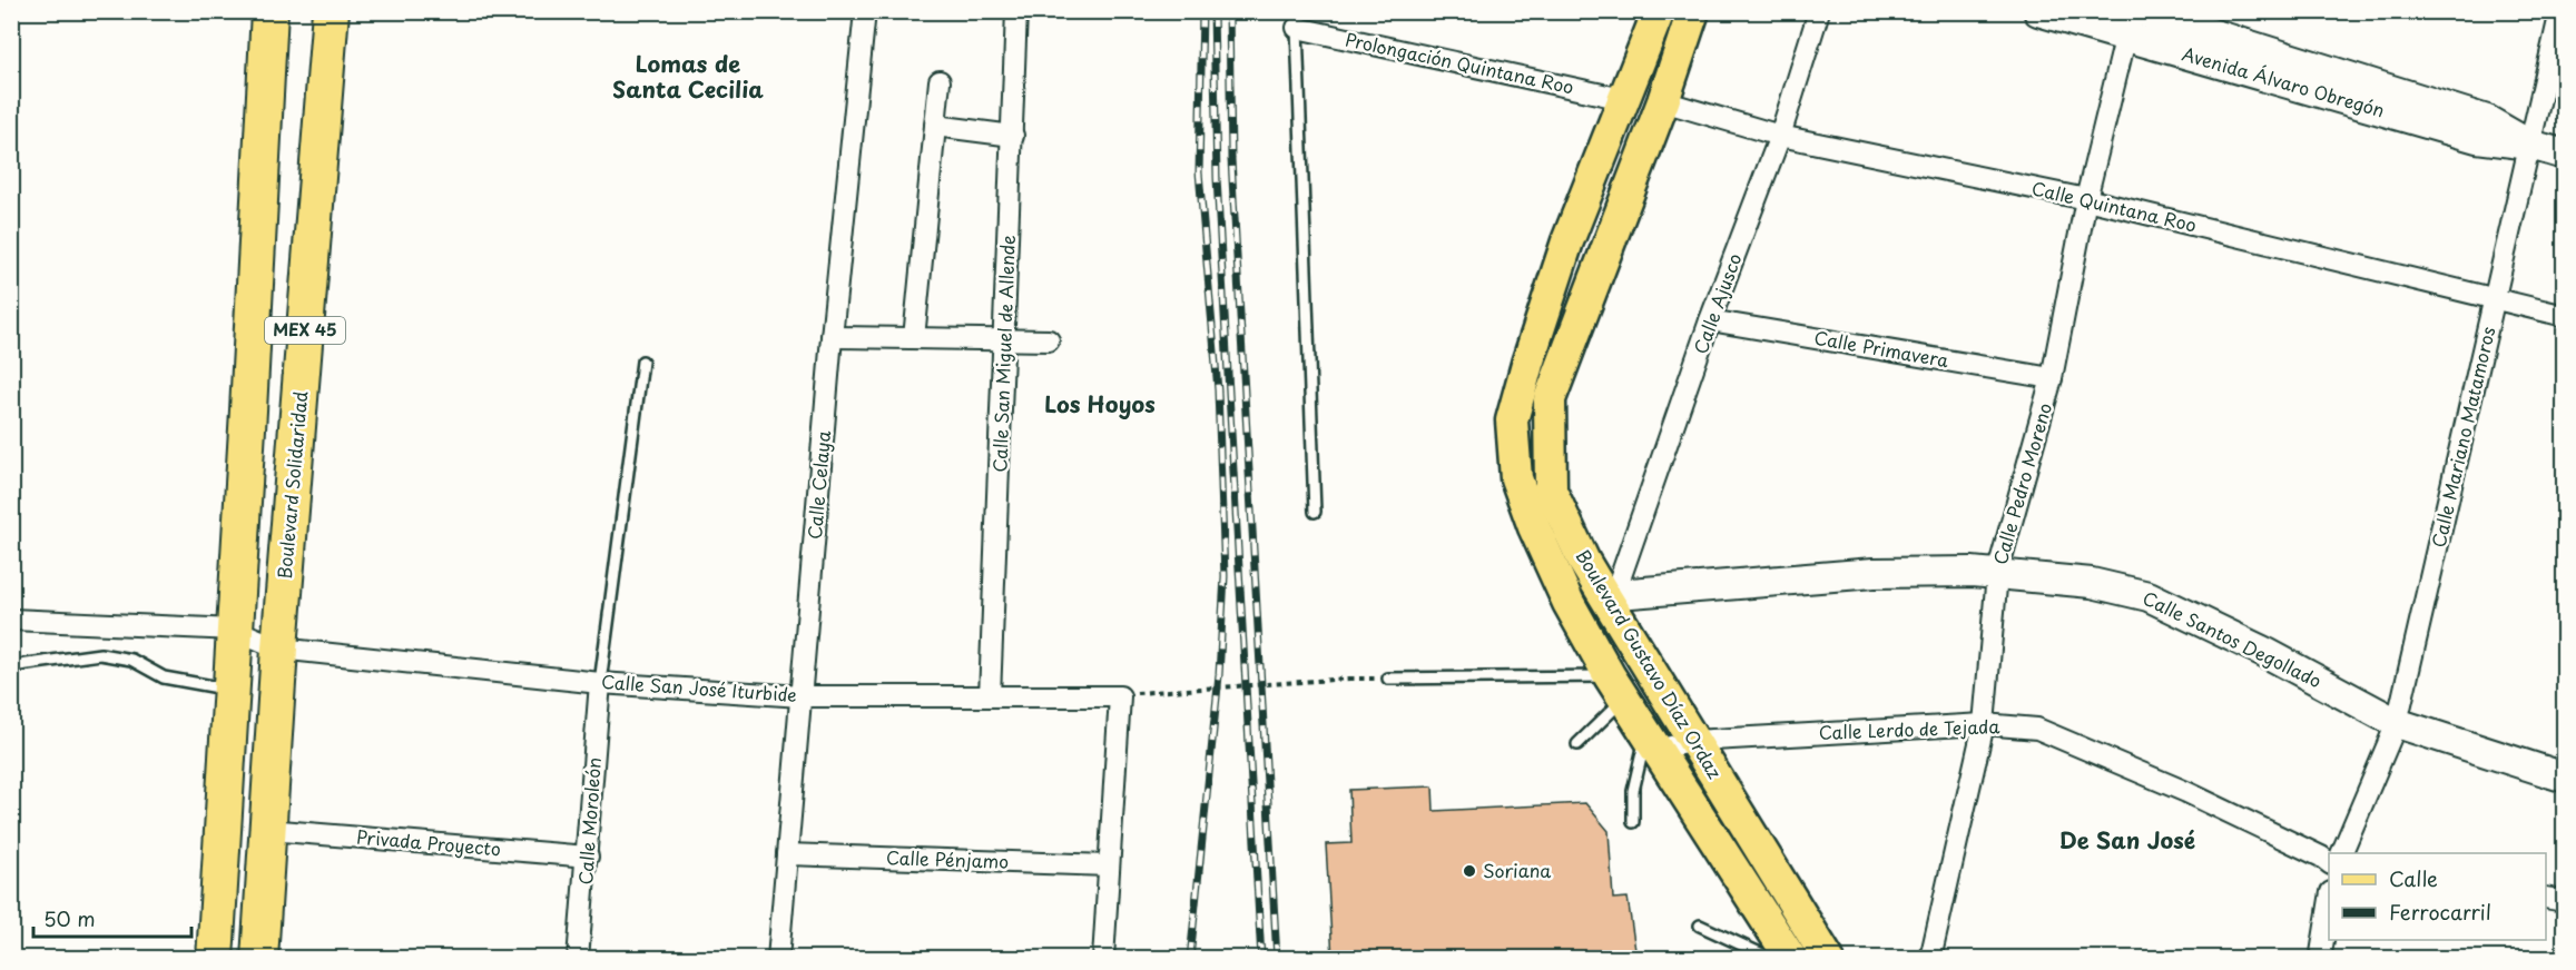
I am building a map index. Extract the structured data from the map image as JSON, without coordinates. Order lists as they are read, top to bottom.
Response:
{
  "streets": {
    "highway": ["MEX 45", "Boulevard Solidaridad"],
    "main road": ["Boulevard Gustavo Díaz Ordaz"],
    "street": [
      "Prolongación Quintana Roo",
      "Avenida Álvaro Obregón",
      "Calle Quintana Roo",
      "Calle Ajusco",
      "Calle Primavera",
      "Calle San Miguel de Allende",
      "Calle Mariano Matamoros",
      "Calle Pedro Moreno",
      "Calle Celaya",
      "Calle Santos Degollado",
      "Calle San José Iturbide",
      "Calle Lerdo de Tejada",
      "Calle Moroleón",
      "Privada Proyecto",
      "Calle Pénjamo"
    ]
  },
  "crossings": [
    ["Prolongación Quintana Roo", "Boulevard Gustavo Díaz Ordaz"],
    ["Avenida Álvaro Obregón", "Calle Mariano Matamoros"],
    ["Avenida Álvaro Obregón", "Calle Pedro Moreno"],
    ["Calle Quintana Roo", "Calle Ajusco"],
    ["Calle Quintana Roo", "Calle Mariano Matamoros"],
    ["Calle Quintana Roo", "Calle Pedro Moreno"],
    ["Calle Quintana Roo", "Boulevard Gustavo Díaz Ordaz"],
    ["Calle Ajusco", "Calle Primavera"],
    ["Calle Ajusco", "Calle Santos Degollado"],
    ["Calle Ajusco", "Boulevard Gustavo Díaz Ordaz"],
    ["MEX 45", "Calle San José Iturbide"],
    ["Calle Primavera", "Calle Pedro Moreno"],
    ["Calle San Miguel de Allende", "Calle San José Iturbide"],
    ["Calle Mariano Matamoros", "Calle Santos Degollado"],
    ["Calle Pedro Moreno", "Calle Santos Degollado"],
    ["Calle Pedro Moreno", "Calle Lerdo de Tejada"],
    ["Boulevard Solidaridad", "Calle San José Iturbide"],
    ["Boulevard Solidaridad", "Privada Proyecto"],
    ["Calle Celaya", "Calle San José Iturbide"],
    ["Calle Celaya", "Calle Pénjamo"],
    ["Calle Santos Degollado", "Boulevard Gustavo Díaz Ordaz"],
    ["Boulevard Gustavo Díaz Ordaz", "Calle Lerdo de Tejada"],
    ["Calle San José Iturbide", "Calle Moroleón"],
    ["Calle Moroleón", "Privada Proyecto"]
  ],
  "districts": ["Lomas de Santa Cecilia", "Los Hoyos", "De San José"],
  "places": ["Soriana"],
  "legend": ["Calle", "Ferrocarril"],
  "scale_bar": "50 m"
}
